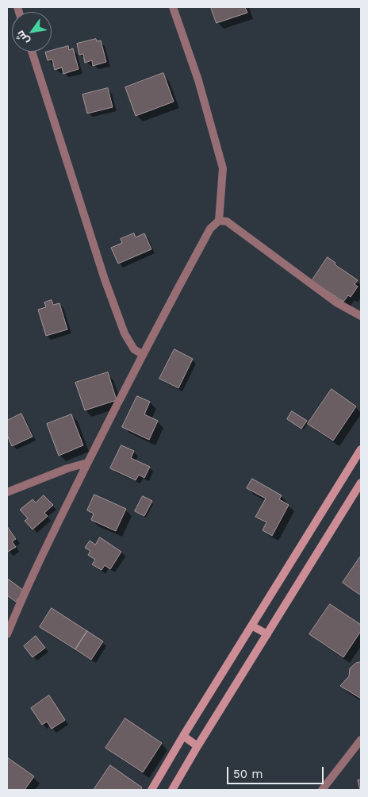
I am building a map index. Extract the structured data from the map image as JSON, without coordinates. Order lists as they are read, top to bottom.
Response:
{
  "scale_bar": "50 m",
  "north": "bottom left"
}
